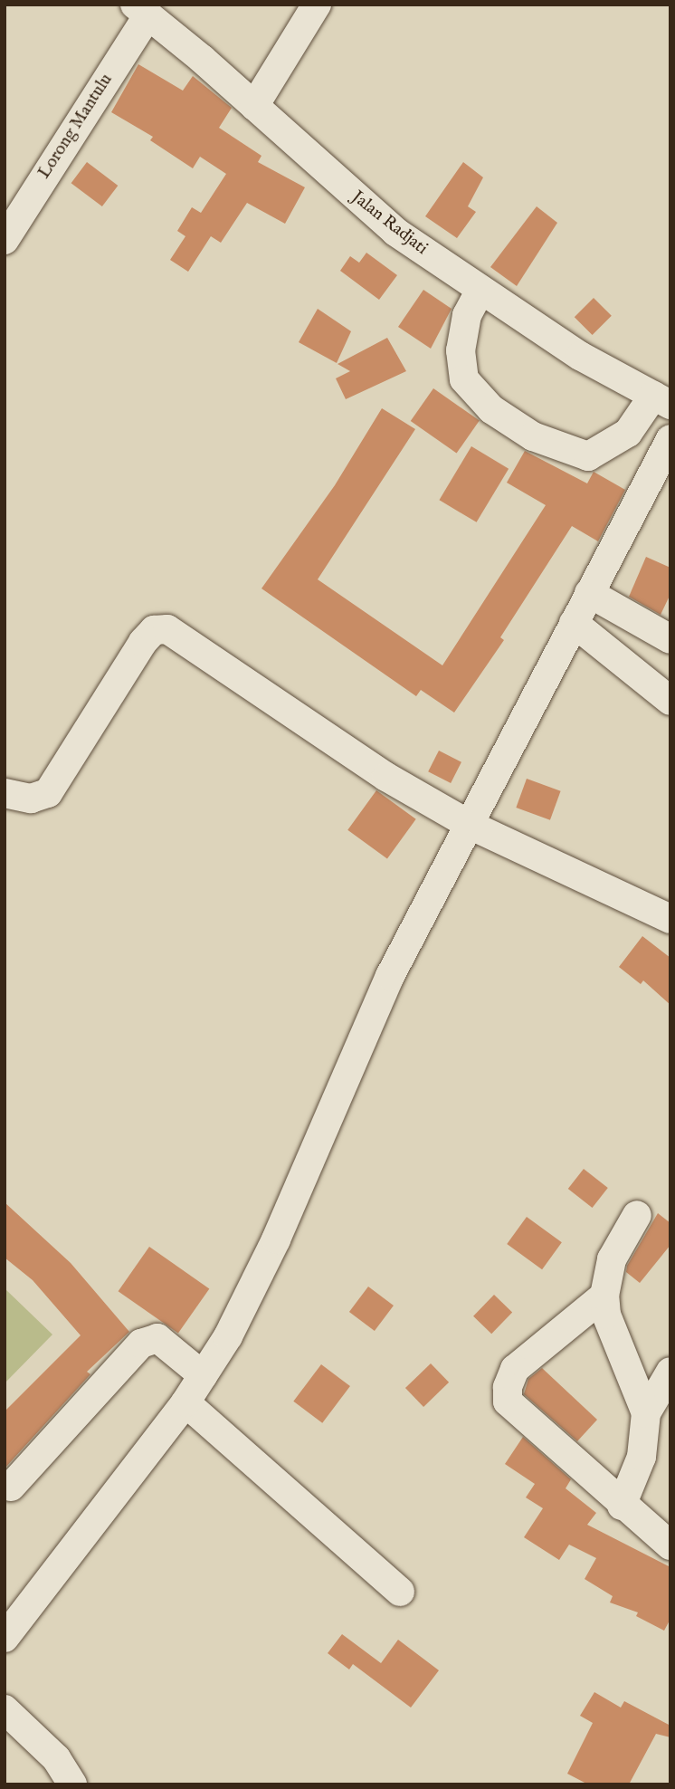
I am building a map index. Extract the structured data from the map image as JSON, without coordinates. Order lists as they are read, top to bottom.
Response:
{
  "streets": {
    "street": ["Lorong Mantulu", "Jalan Radjati"]
  },
  "crossings": [
    ["Lorong Mantulu", "Jalan Radjati"]
  ]
}
